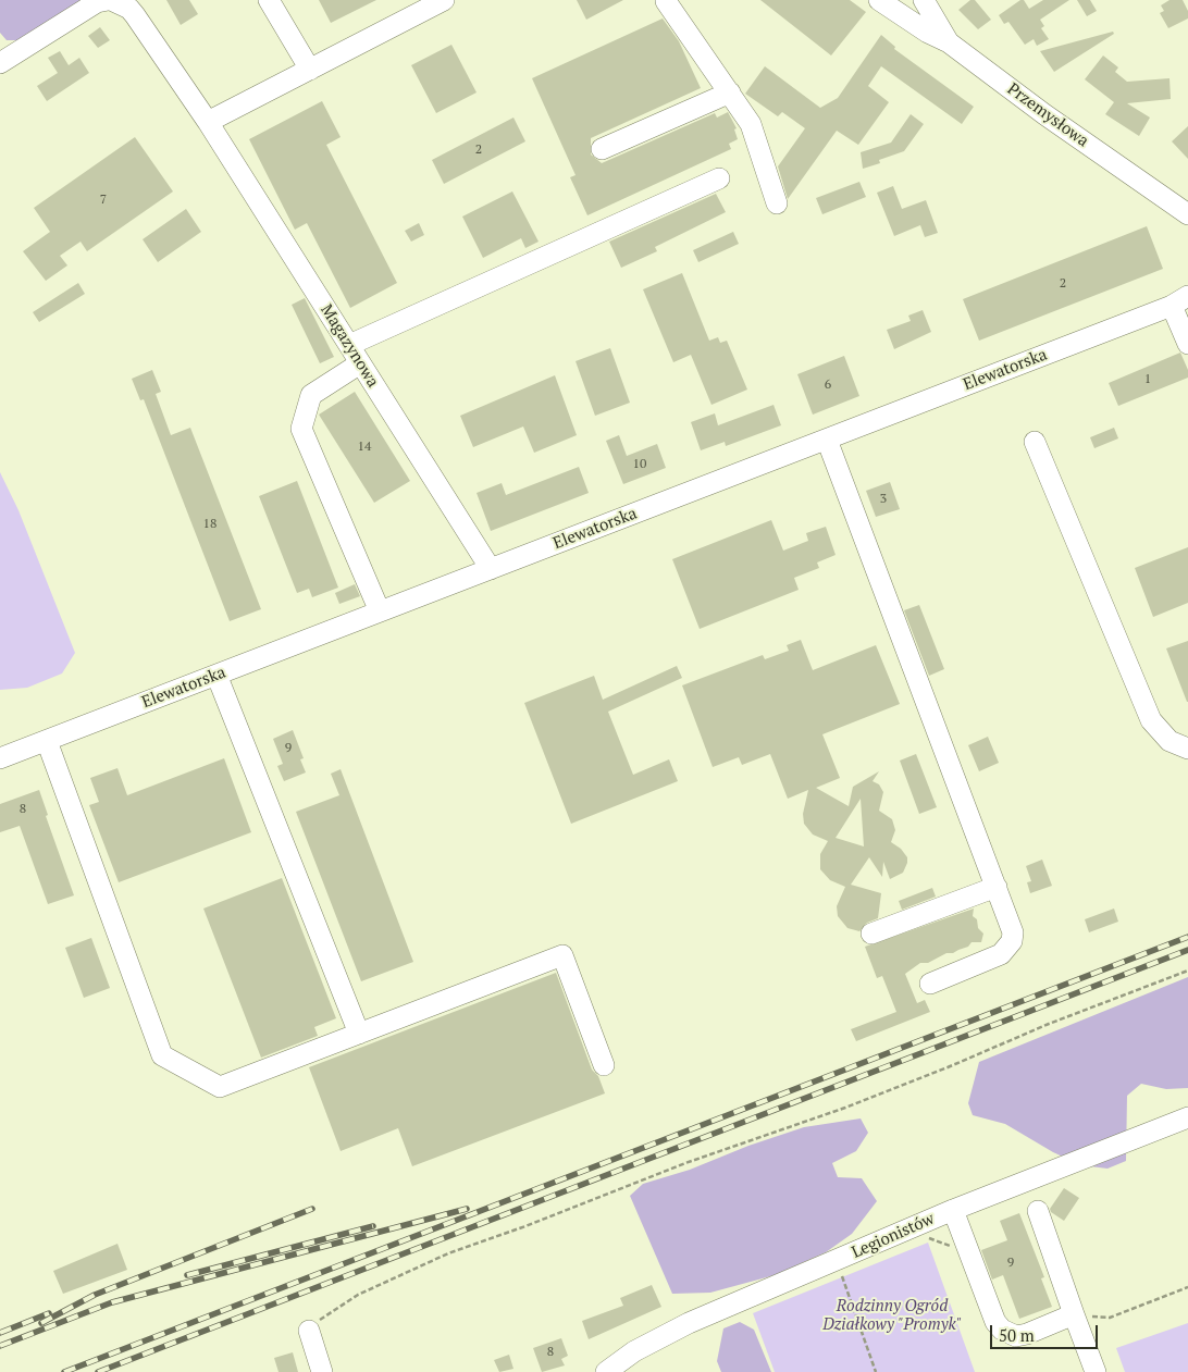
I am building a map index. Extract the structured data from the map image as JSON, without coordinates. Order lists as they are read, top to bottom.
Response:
{
  "streets": {
    "street": [
      "Przemysłowa",
      "Magazynowa",
      "Elewatorska",
      "Legionistów"
    ]
  },
  "crossings": [
    ["Magazynowa", "Elewatorska"]
  ],
  "parks": ["Rodzinny Ogród Działkowy \"Promyk\""],
  "house_numbers": [
    "2",
    "7",
    "2",
    "1",
    "6",
    "14",
    "10",
    "3",
    "18",
    "9",
    "8",
    "9",
    "8"
  ],
  "scale_bar": "50 m"
}
